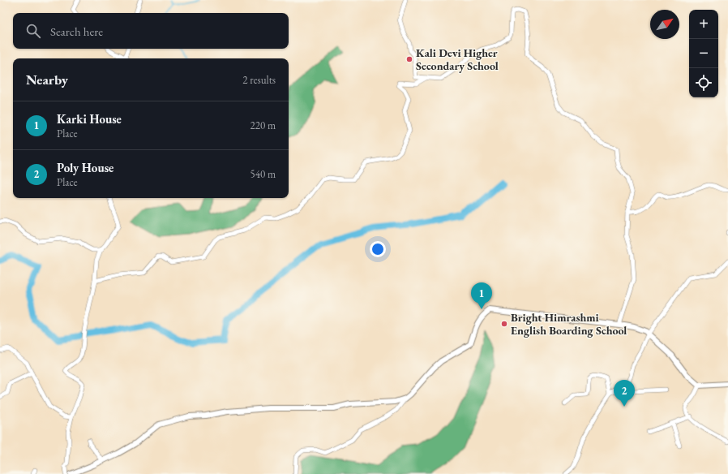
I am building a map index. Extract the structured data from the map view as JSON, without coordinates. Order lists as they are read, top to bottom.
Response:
{
  "places": ["Kali Devi Higher Secondary School", "Bright Himrashmi English Boarding School"],
  "north": "top right",
  "page": {
    "map_buttons": ["+", "−"],
    "search": "Search here",
    "heading": ["Nearby", "2 results"],
    "list": [
      {
        "mark": "1",
        "name": "Karki House",
        "note": "Place",
        "value": "220 m"
      },
      {
        "mark": "2",
        "name": "Poly House",
        "note": "Place",
        "value": "540 m"
      }
    ],
    "pins": ["1", "2"]
  }
}
